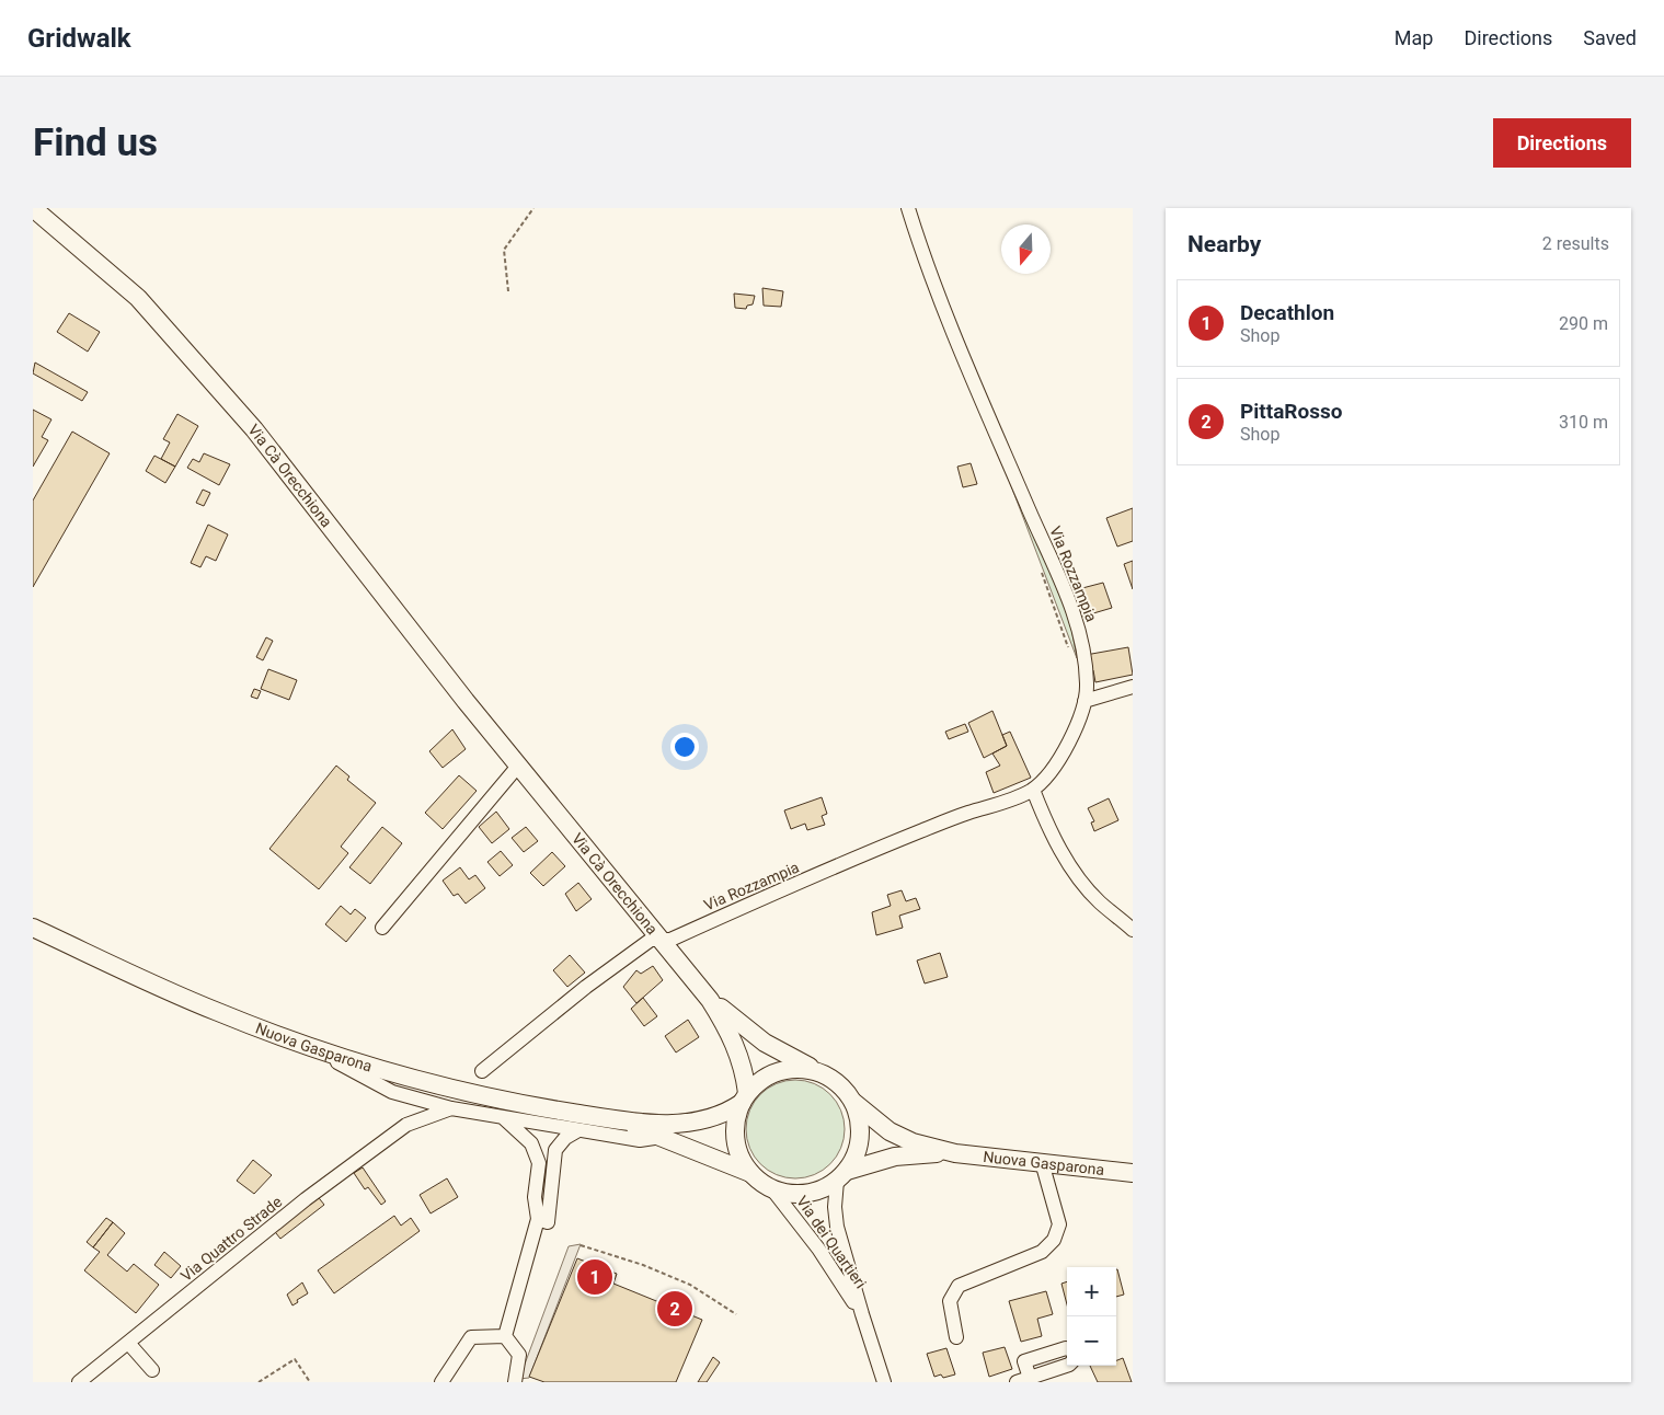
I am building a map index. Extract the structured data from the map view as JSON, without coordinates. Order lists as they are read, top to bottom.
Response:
{
  "streets": {
    "main road": ["Via Cà Orecchiona", "Nuova Gasparona"],
    "street": ["Via Rozzampia", "Via Quattro Strade", "Via dei Quartieri"]
  },
  "crossings": [
    ["Via Cà Orecchiona", "Via Rozzampia"],
    ["Via Cà Orecchiona", "Nuova Gasparona"],
    ["Via Cà Orecchiona", "Via dei Quartieri"],
    ["Nuova Gasparona", "Via dei Quartieri"]
  ],
  "north": "bottom",
  "page": {
    "header": "Gridwalk",
    "nav": ["Map", "Directions", "Saved"],
    "buttons": "Directions",
    "title": "Find us",
    "heading": ["Nearby", "2 results"],
    "list": [
      {
        "mark": "1",
        "name": "Decathlon",
        "note": "Shop",
        "value": "290 m"
      },
      {
        "mark": "2",
        "name": "PittaRosso",
        "note": "Shop",
        "value": "310 m"
      }
    ],
    "pins": ["1", "2"],
    "map_buttons": ["+", "−"]
  }
}
